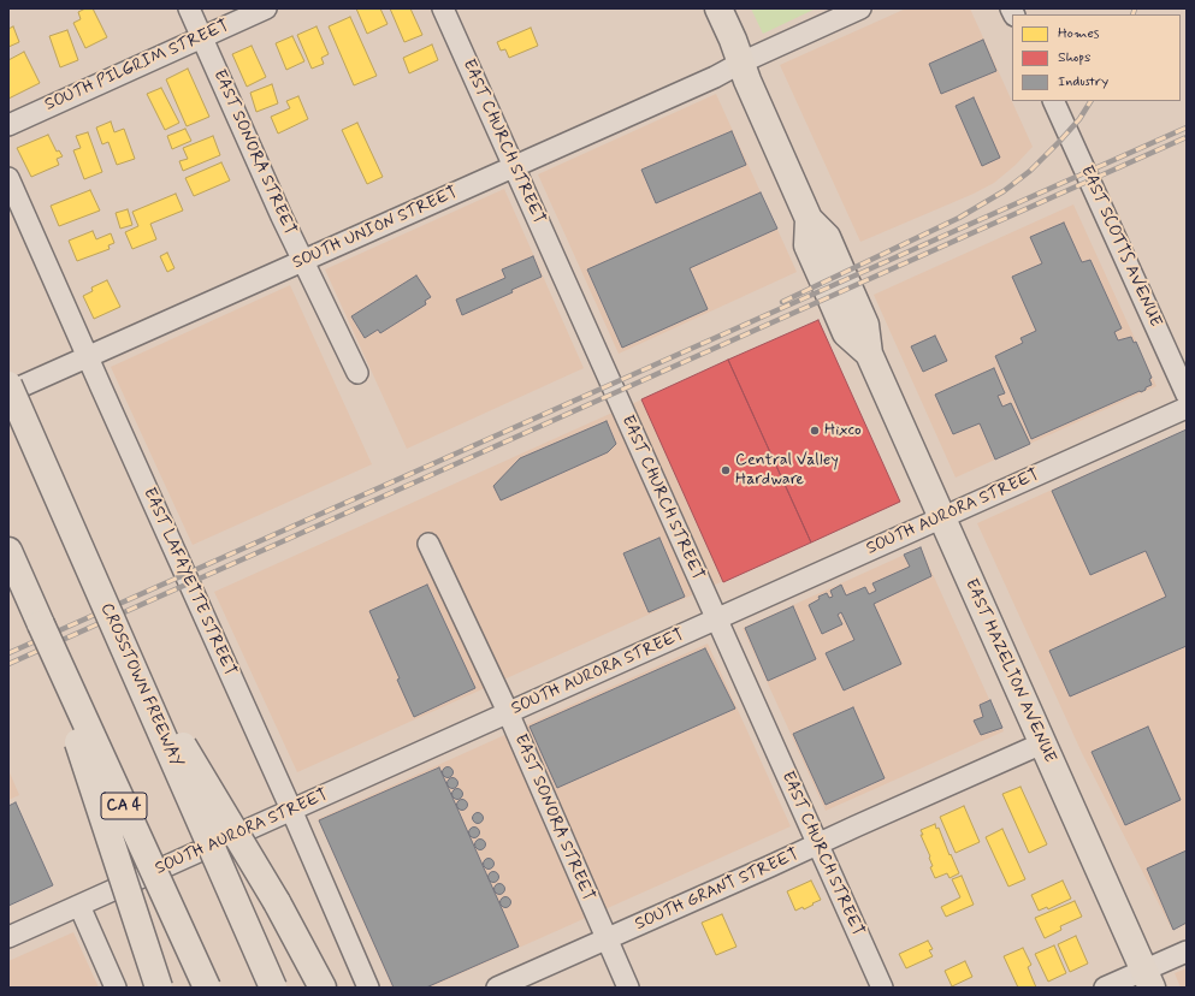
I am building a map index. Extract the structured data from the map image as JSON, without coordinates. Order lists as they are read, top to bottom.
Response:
{
  "streets": {
    "main road": ["EAST HAZELTON AVENUE", "CROSSTOWN FREEWAY", "CA 4"],
    "street": [
      "SOUTH PILGRIM STREET",
      "EAST CHURCH STREET",
      "EAST SONORA STREET",
      "SOUTH UNION STREET",
      "EAST SCOTTS AVENUE",
      "SOUTH AURORA STREET",
      "EAST LAFAYETTE STREET",
      "SOUTH GRANT STREET"
    ]
  },
  "crossings": [
    ["SOUTH PILGRIM STREET", "EAST SONORA STREET"],
    ["EAST CHURCH STREET", "SOUTH UNION STREET"],
    ["EAST CHURCH STREET", "SOUTH AURORA STREET"],
    ["EAST CHURCH STREET", "SOUTH GRANT STREET"],
    ["EAST SONORA STREET", "SOUTH UNION STREET"],
    ["EAST SONORA STREET", "SOUTH AURORA STREET"],
    ["EAST SONORA STREET", "SOUTH GRANT STREET"],
    ["SOUTH UNION STREET", "EAST LAFAYETTE STREET"],
    ["SOUTH UNION STREET", "EAST HAZELTON AVENUE"],
    ["SOUTH AURORA STREET", "EAST LAFAYETTE STREET"],
    ["SOUTH AURORA STREET", "EAST HAZELTON AVENUE"],
    ["EAST HAZELTON AVENUE", "SOUTH GRANT STREET"]
  ],
  "places": ["Hixco", "Central Valley Hardware"],
  "legend": ["Homes", "Shops", "Industry"]
}
